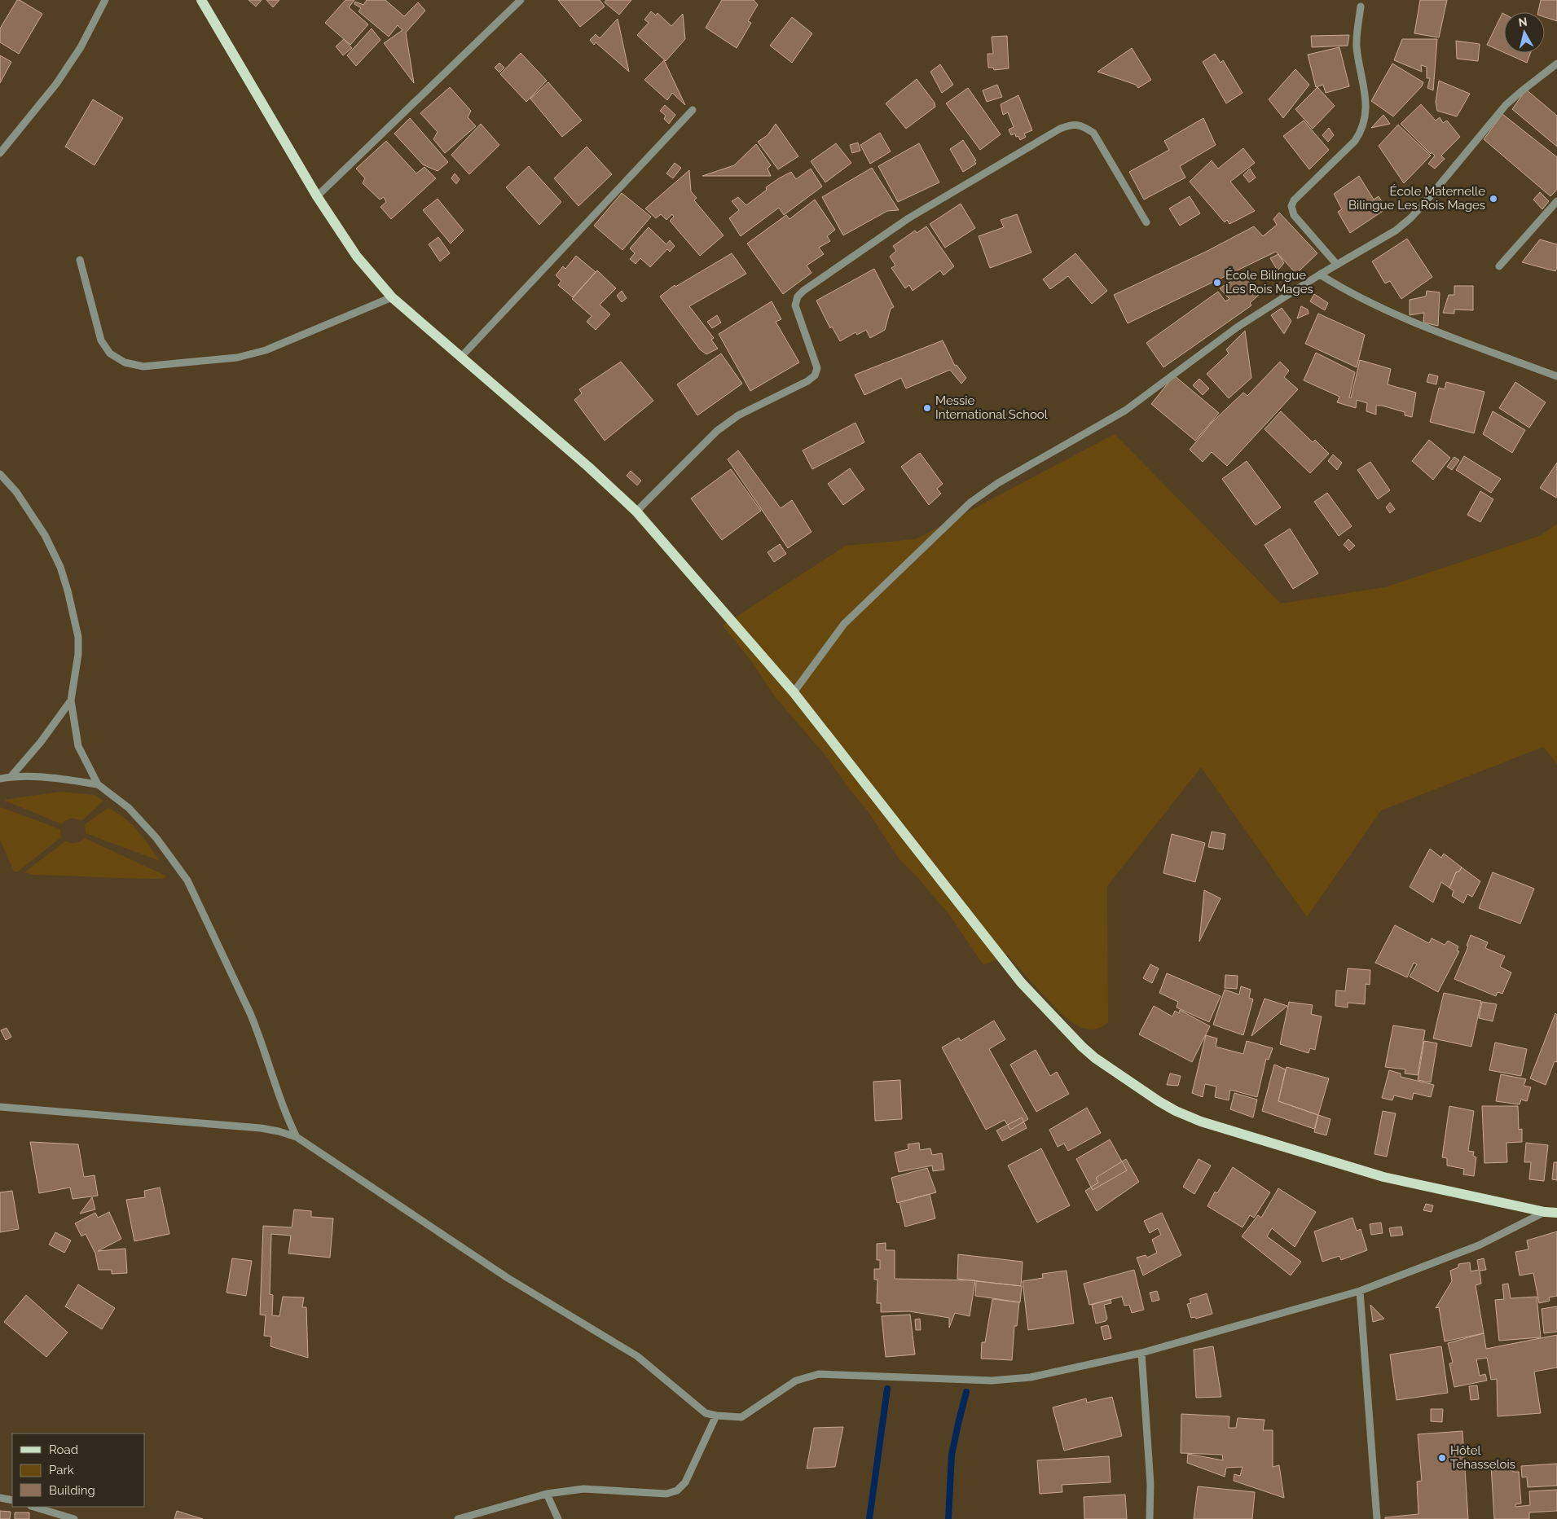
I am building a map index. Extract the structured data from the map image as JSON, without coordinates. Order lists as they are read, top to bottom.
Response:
{
  "places": [
    "École Maternelle Bilingue Les Rois Mages",
    "École Bilingue Les Rois Mages",
    "Messie International School",
    "Hôtel Tehasselois"
  ],
  "legend": ["Road", "Park", "Building"],
  "north": "top"
}
